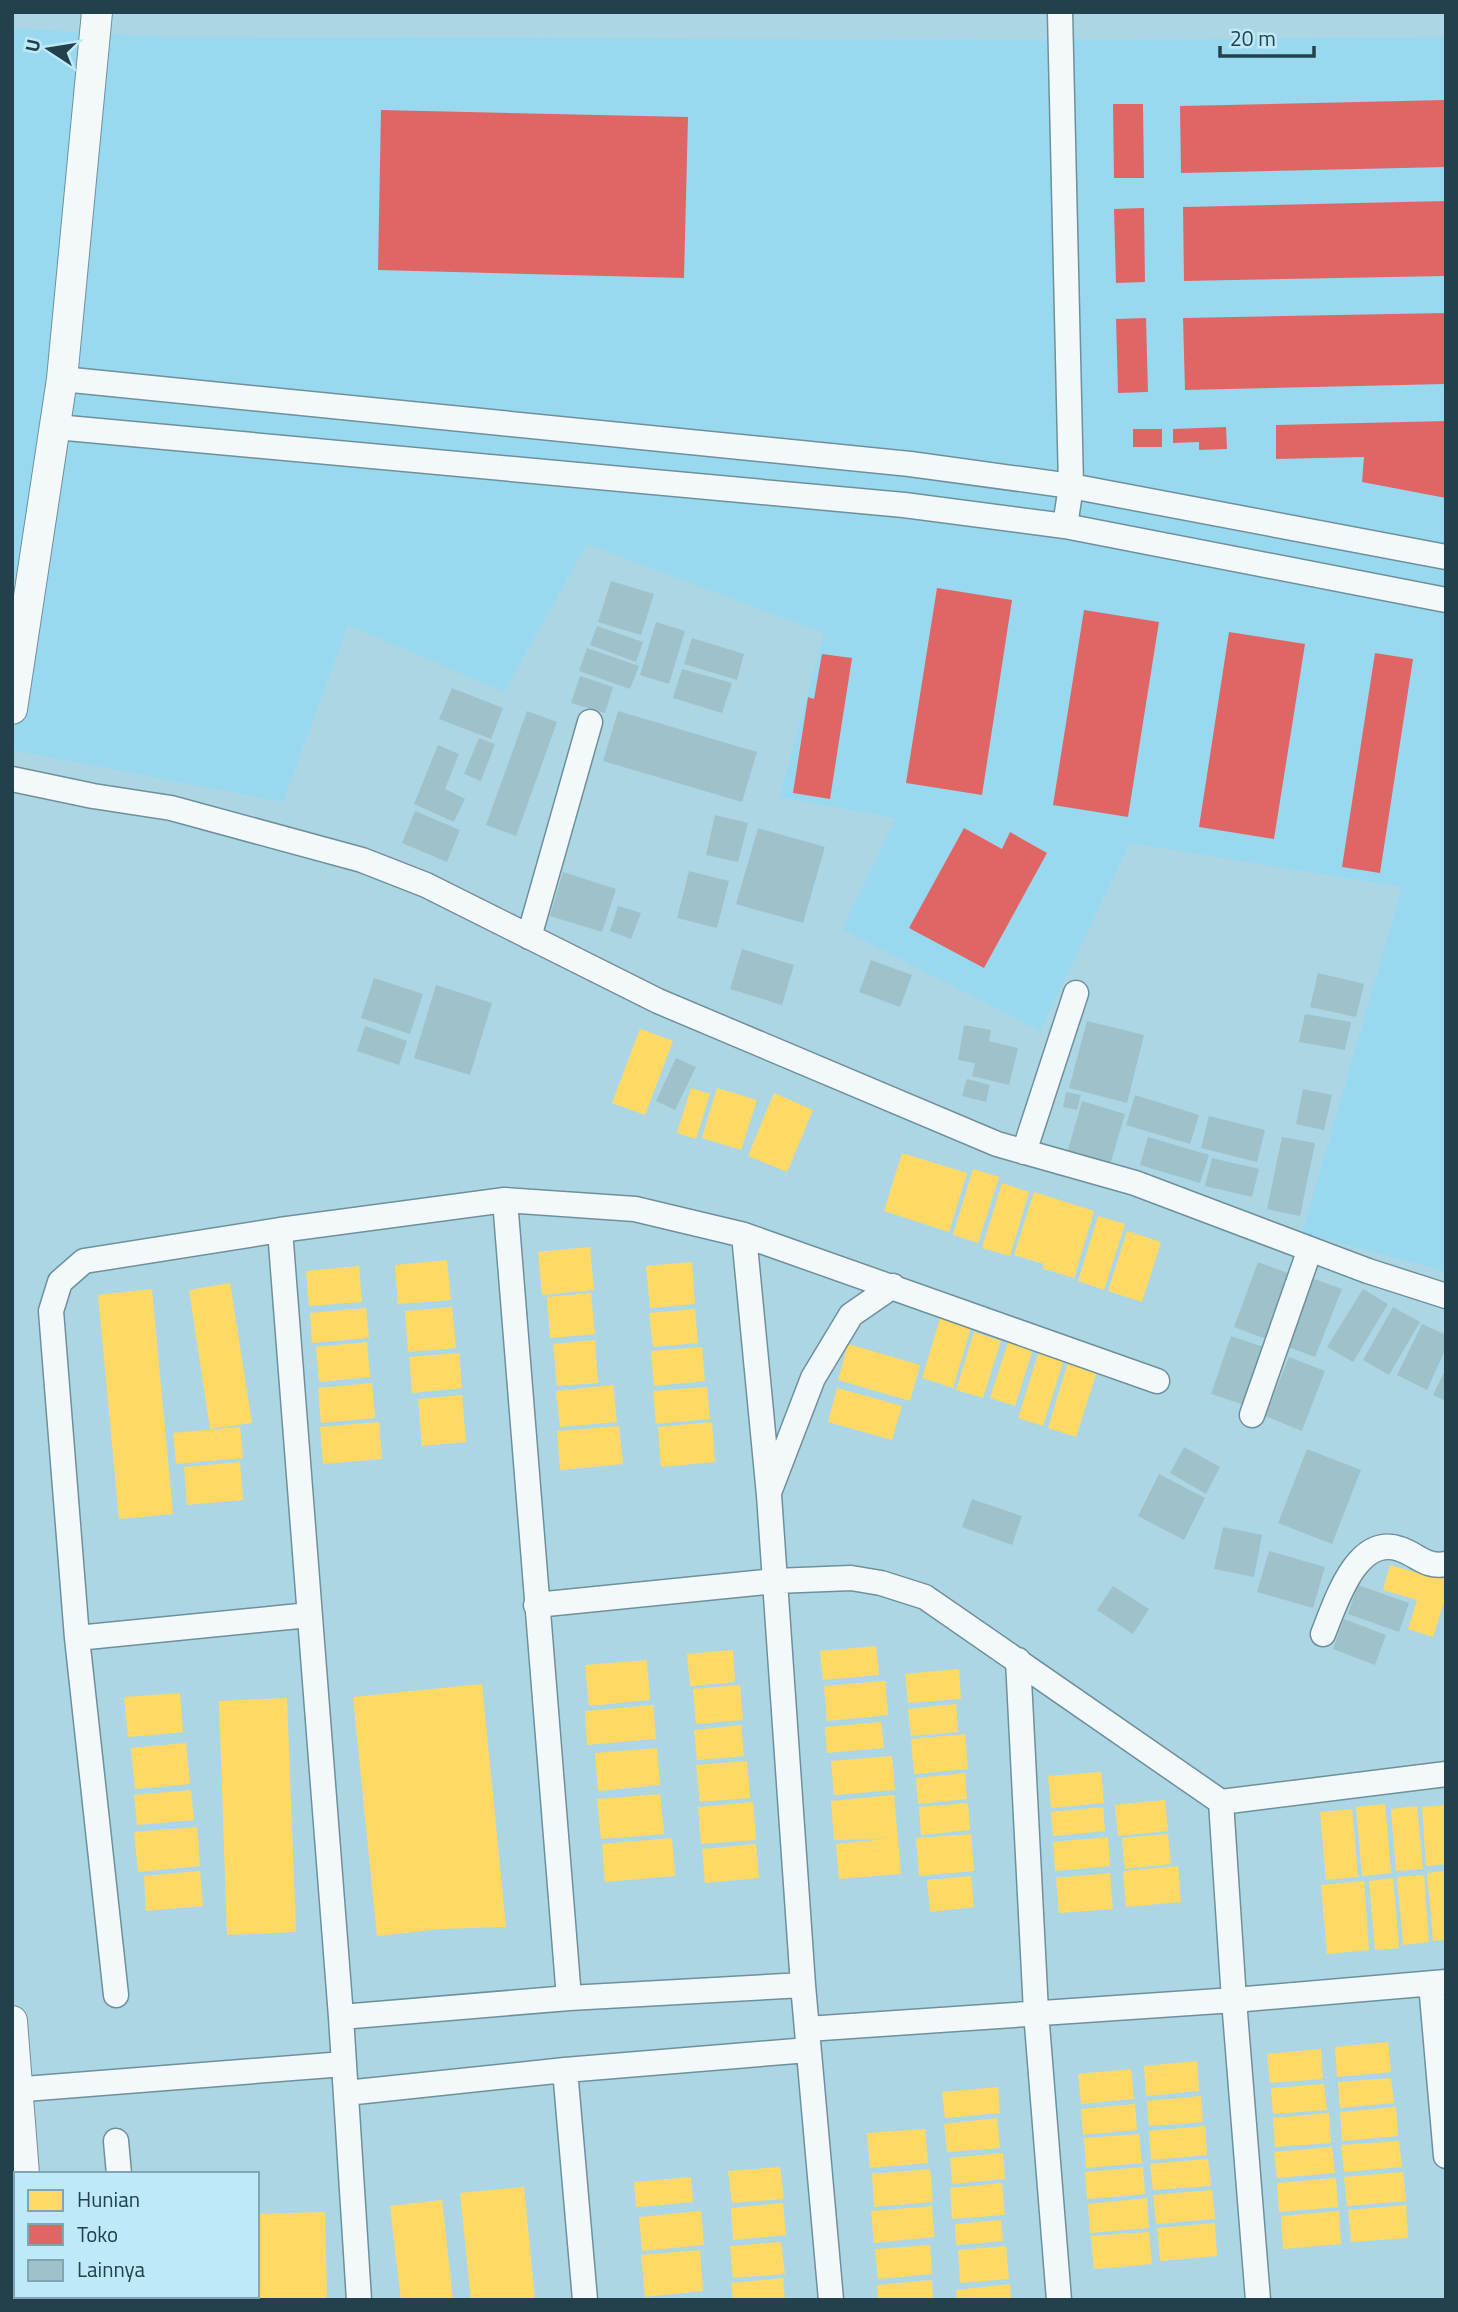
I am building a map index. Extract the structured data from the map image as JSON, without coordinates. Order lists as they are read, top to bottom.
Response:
{
  "legend": ["Hunian", "Toko", "Lainnya"],
  "scale_bar": "20 m",
  "north": "left"
}
